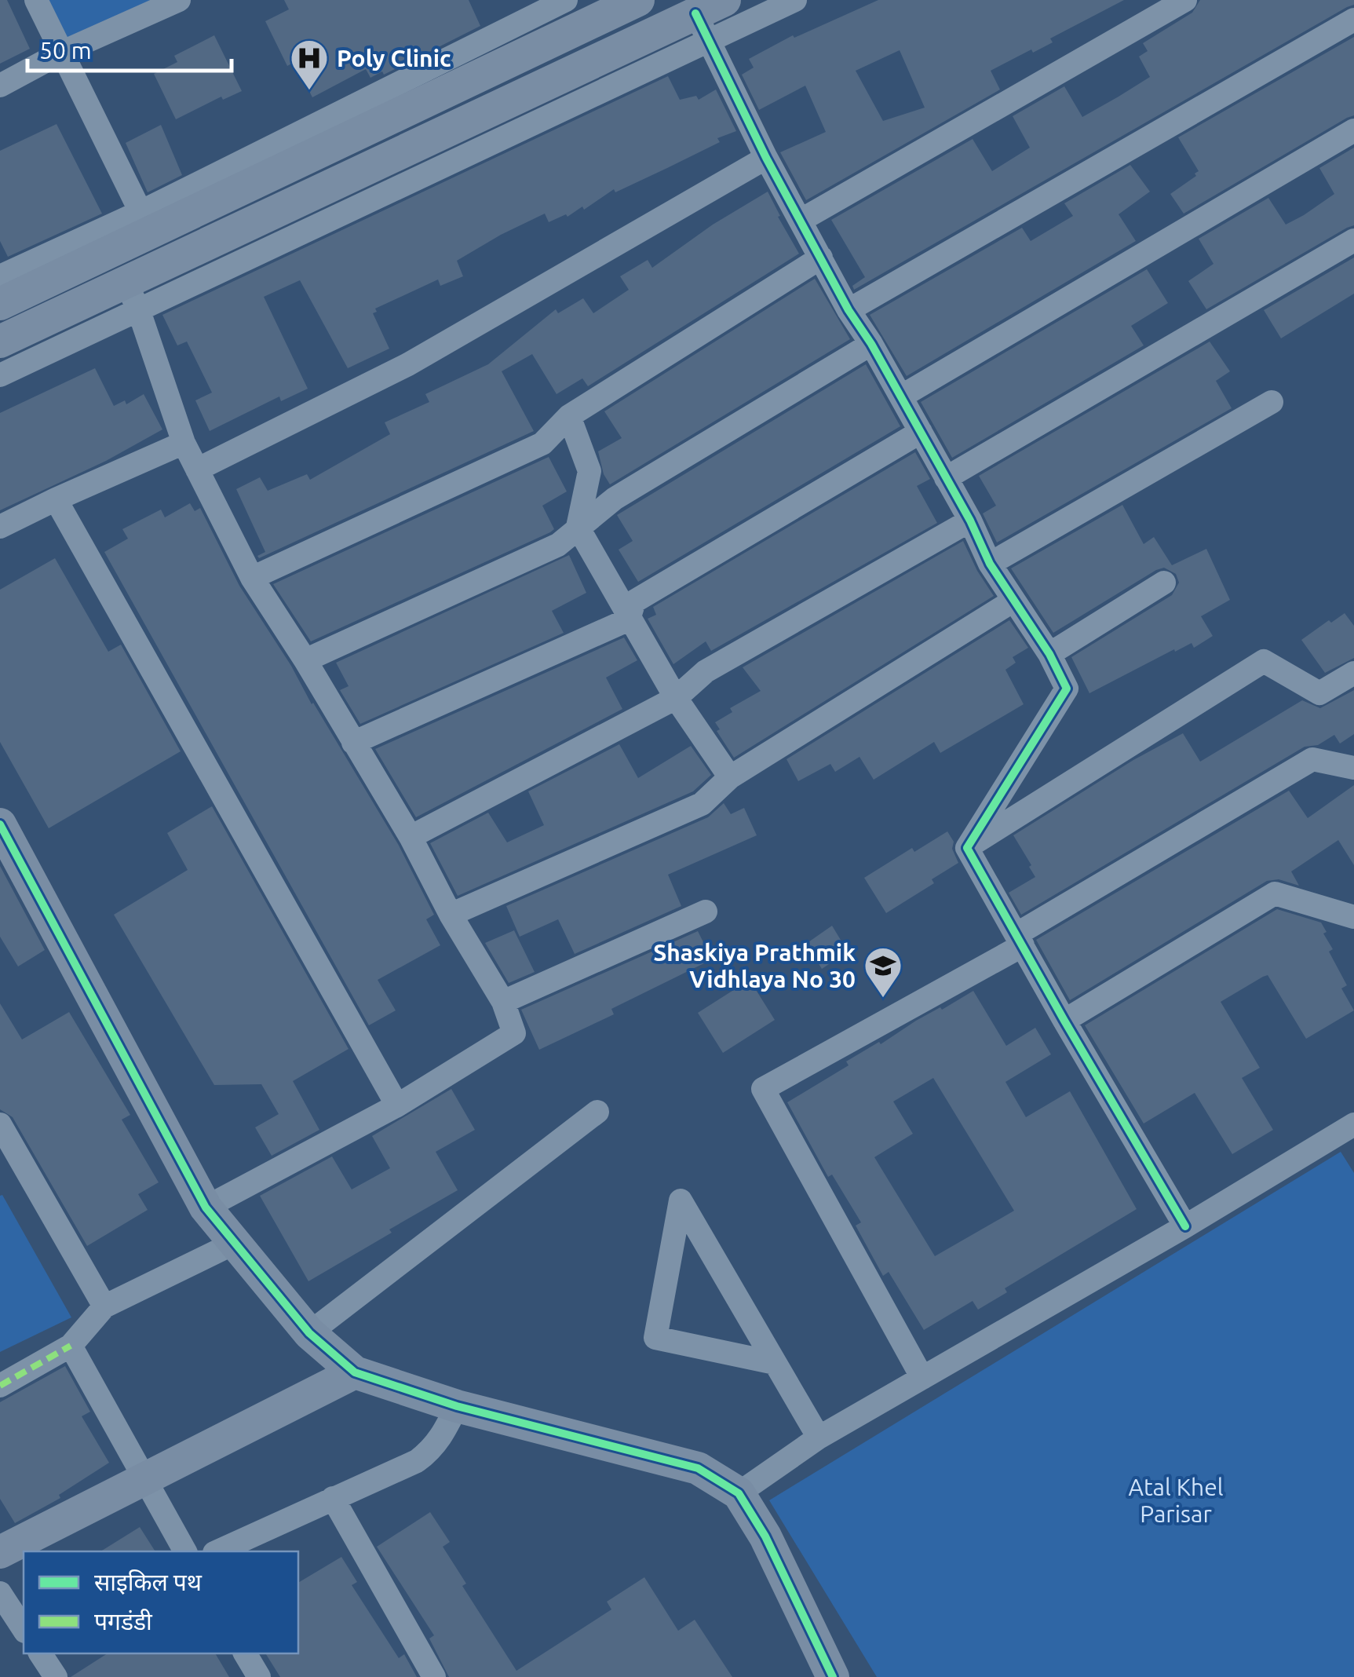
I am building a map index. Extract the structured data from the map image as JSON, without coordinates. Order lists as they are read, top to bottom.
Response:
{
  "parks": ["Atal Khel Parisar"],
  "places": {
    "hospital": ["Poly Clinic"],
    "school or university": ["Shaskiya Prathmik Vidhlaya No 30"]
  },
  "legend": ["साइकिल पथ", "पगडंडी"],
  "scale_bar": "50 m"
}
